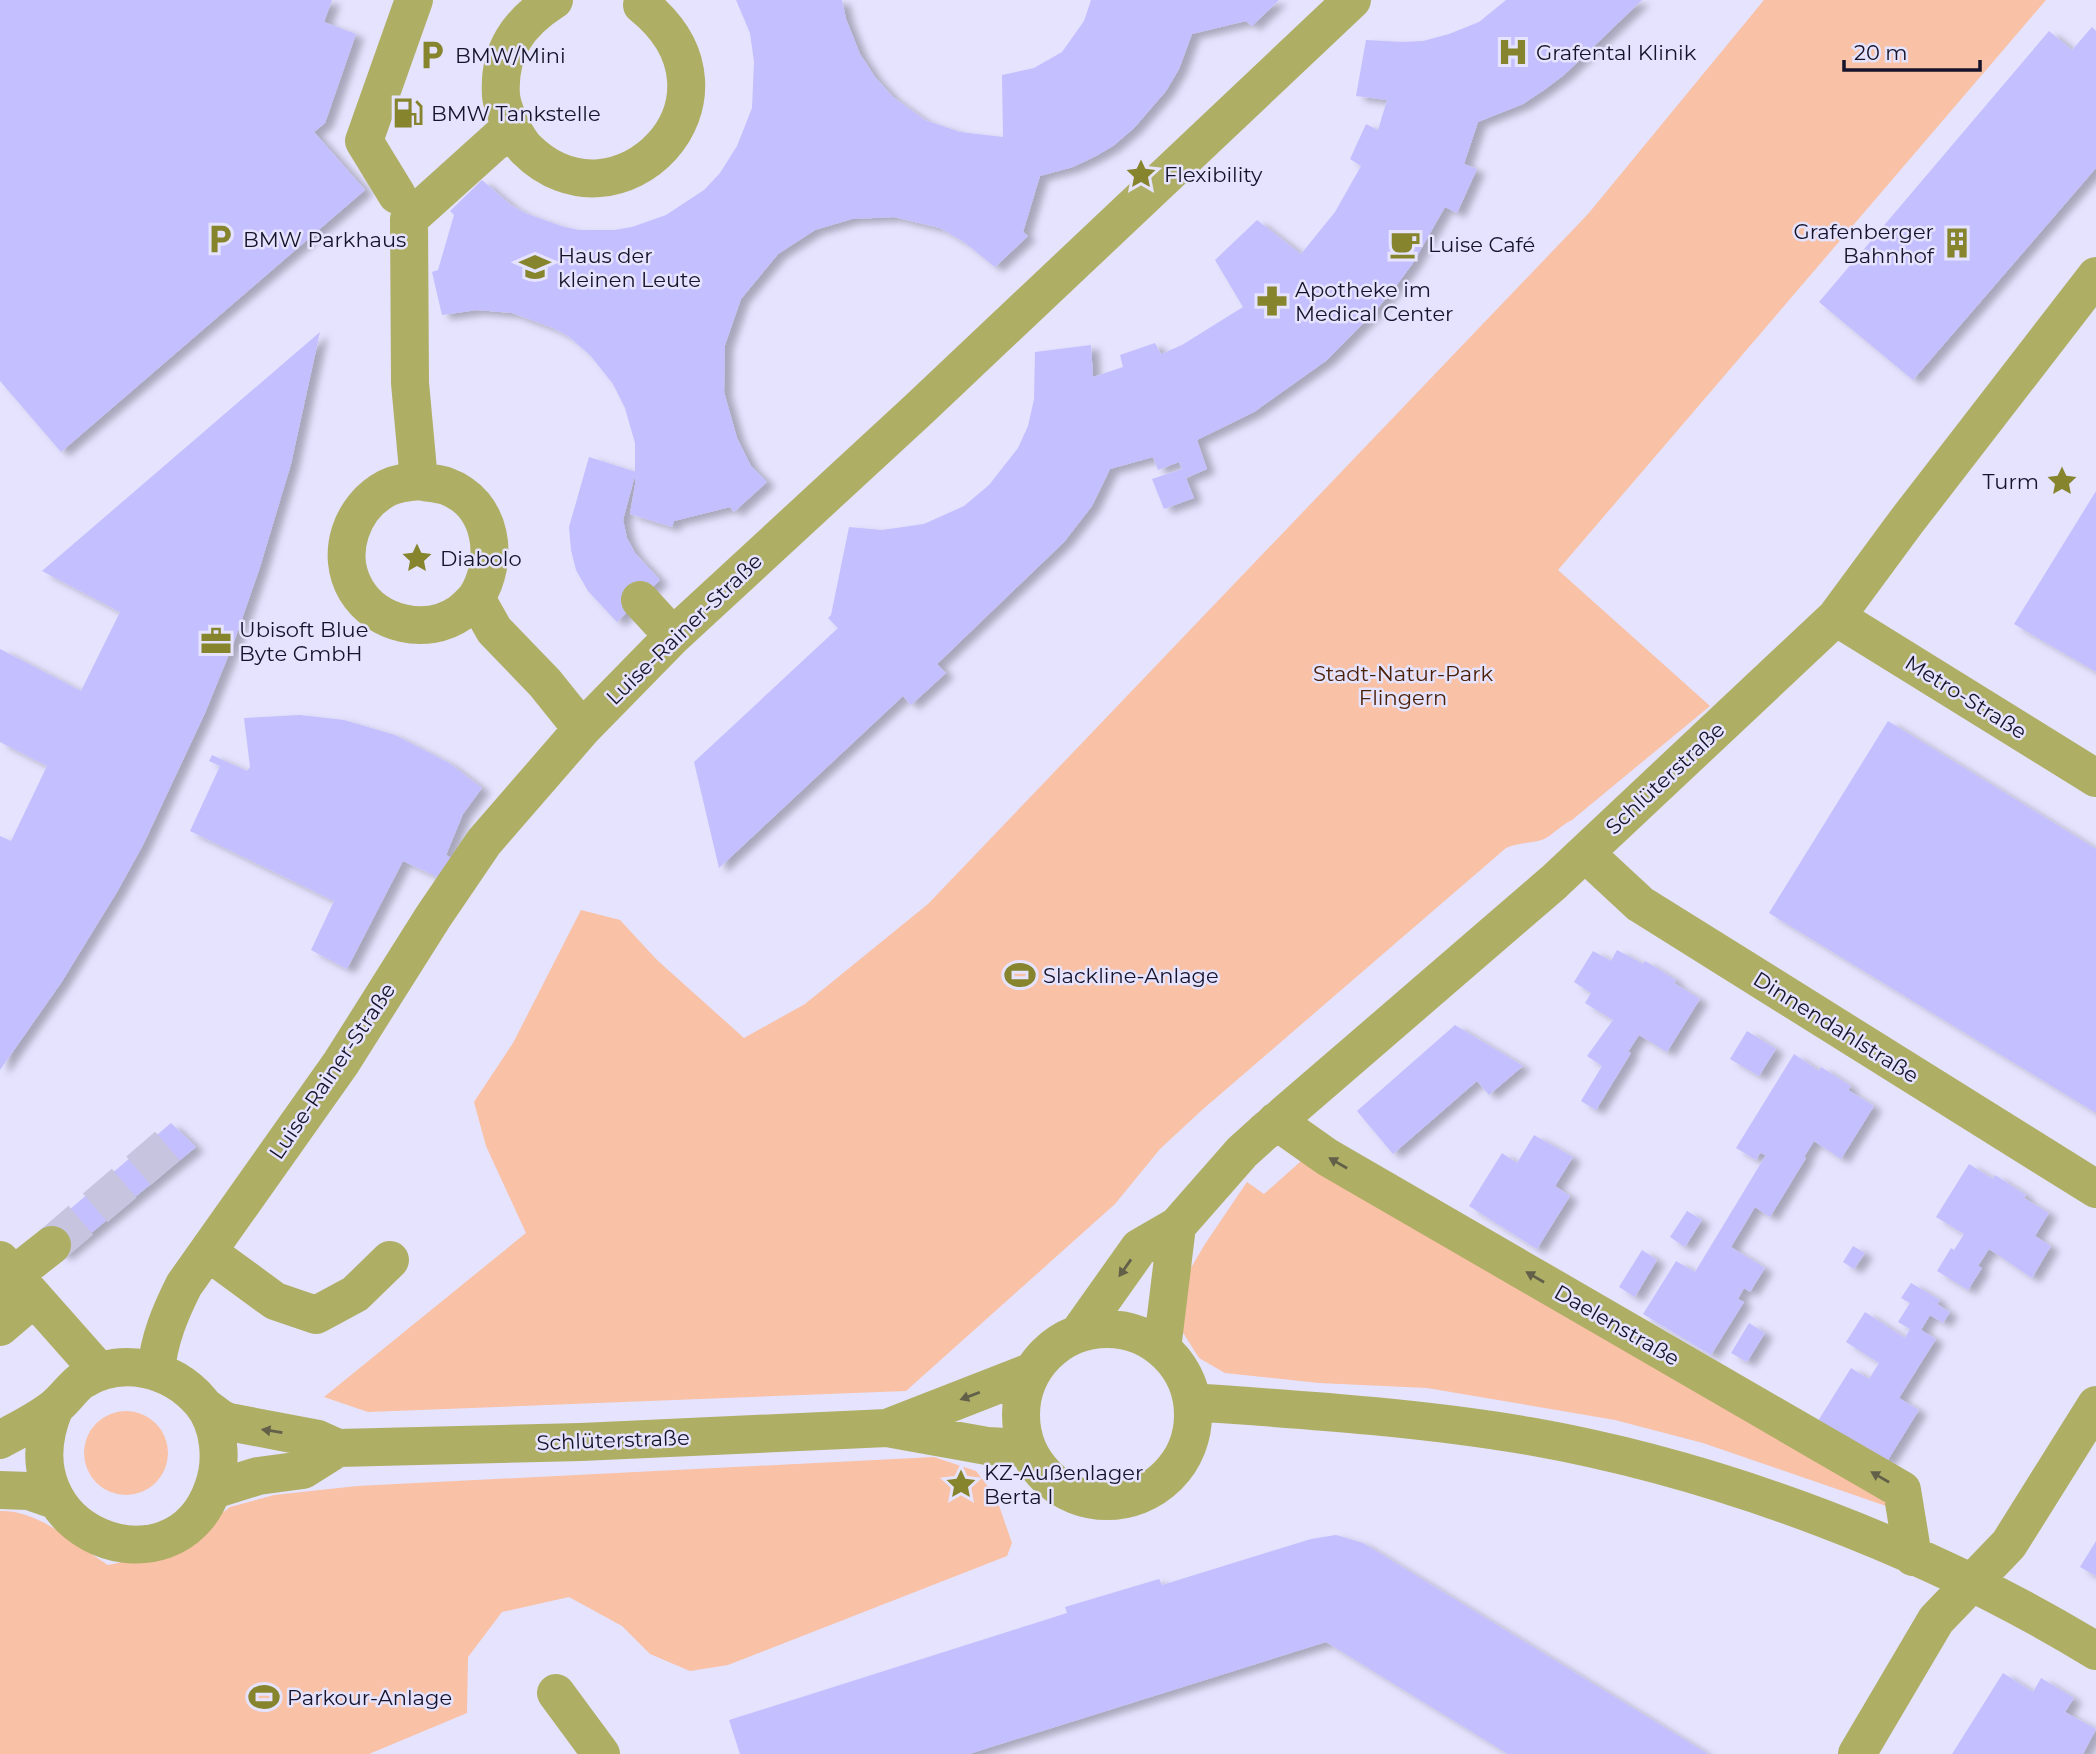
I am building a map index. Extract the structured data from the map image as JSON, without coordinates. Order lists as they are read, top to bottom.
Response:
{
  "streets": {
    "street": [
      "Luise-Rainer-Straße",
      "Metro-Straße",
      "Schlüterstraße",
      "Dinnendahlstraße",
      "Daelenstraße"
    ]
  },
  "crossings": [
    ["Luise-Rainer-Straße", "Schlüterstraße"],
    ["Metro-Straße", "Schlüterstraße"],
    ["Schlüterstraße", "Dinnendahlstraße"],
    ["Schlüterstraße", "Daelenstraße"]
  ],
  "parks": ["Stadt-Natur-Park Flingern"],
  "places": {
    "hospital": ["Grafental Klinik"],
    "parking": ["BMW/Mini", "BMW Parkhaus"],
    "fuel station": ["BMW Tankstelle"],
    "place": [
      "Flexibility",
      "Turm",
      "Diabolo",
      "KZ-Außenlager Berta I"
    ],
    "building": ["Grafenberger Bahnhof"],
    "cafe": ["Luise Café"],
    "school or university": ["Haus der kleinen Leute"],
    "pharmacy": ["Apotheke im Medical Center"],
    "office": ["Ubisoft Blue Byte GmbH"],
    "sports": ["Slackline-Anlage", "Parkour-Anlage"]
  },
  "scale_bar": "20 m"
}
